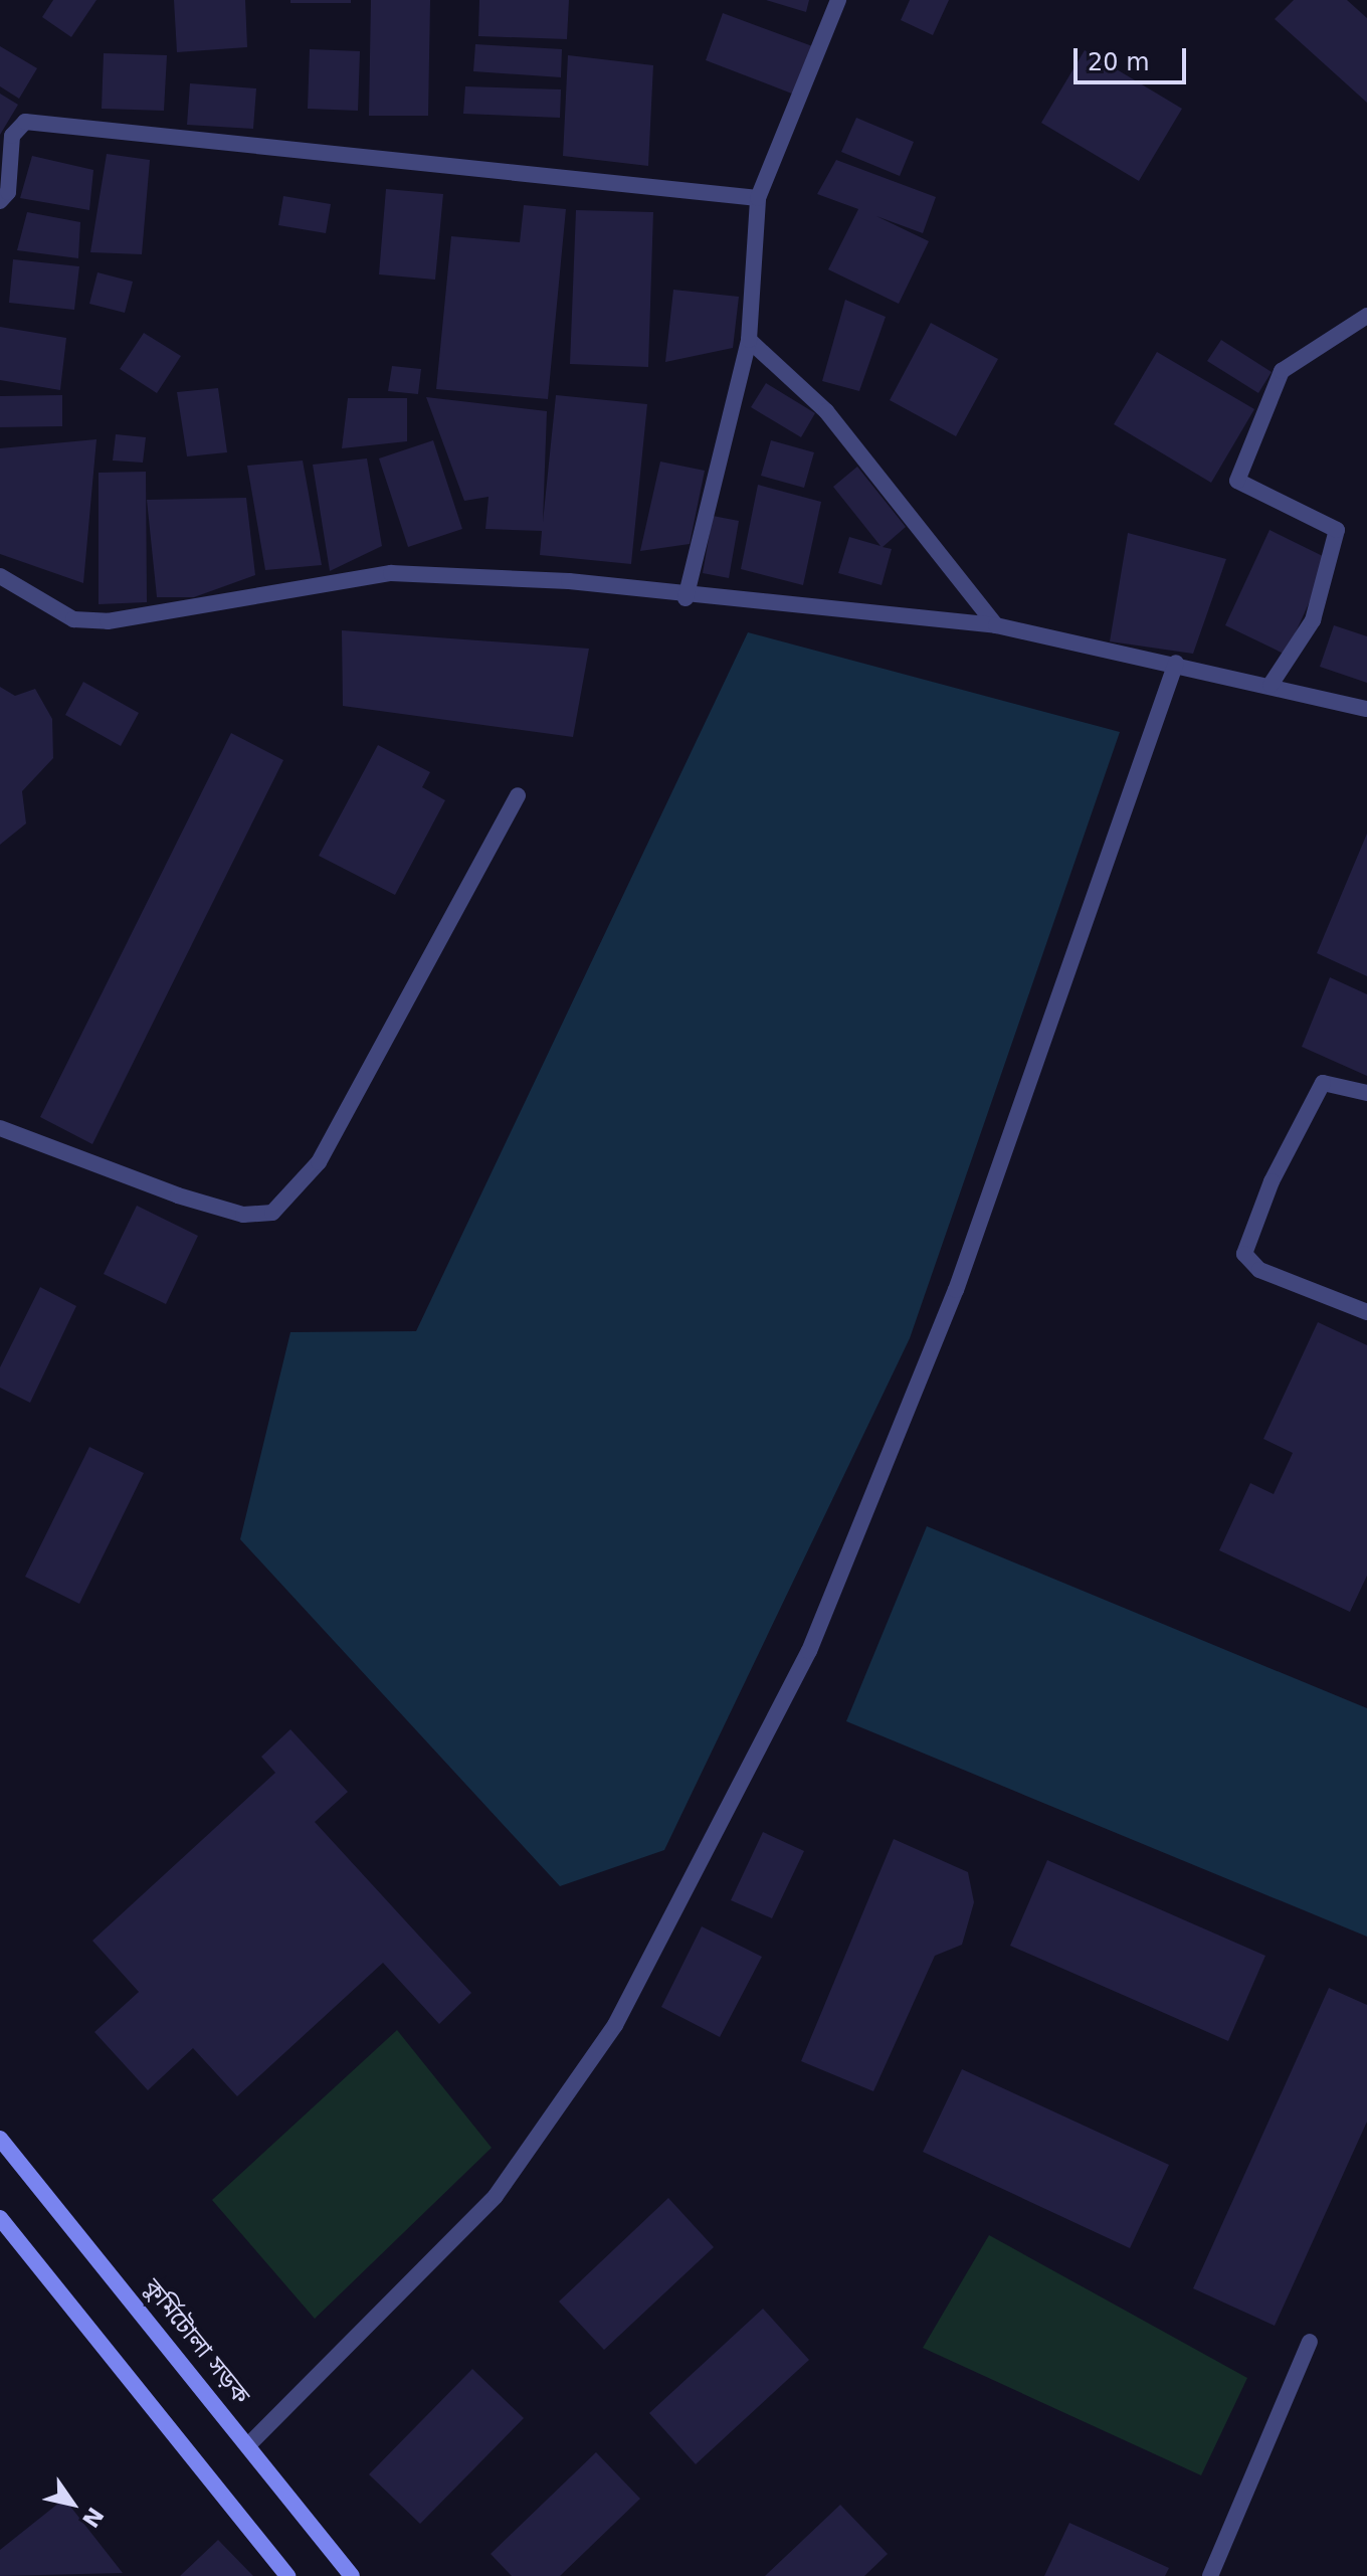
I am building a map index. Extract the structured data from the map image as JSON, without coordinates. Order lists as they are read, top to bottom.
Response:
{
  "streets": {
    "main road": ["কুর্মিটোলা সড়ক"]
  },
  "scale_bar": "20 m",
  "north": "bottom right"
}
